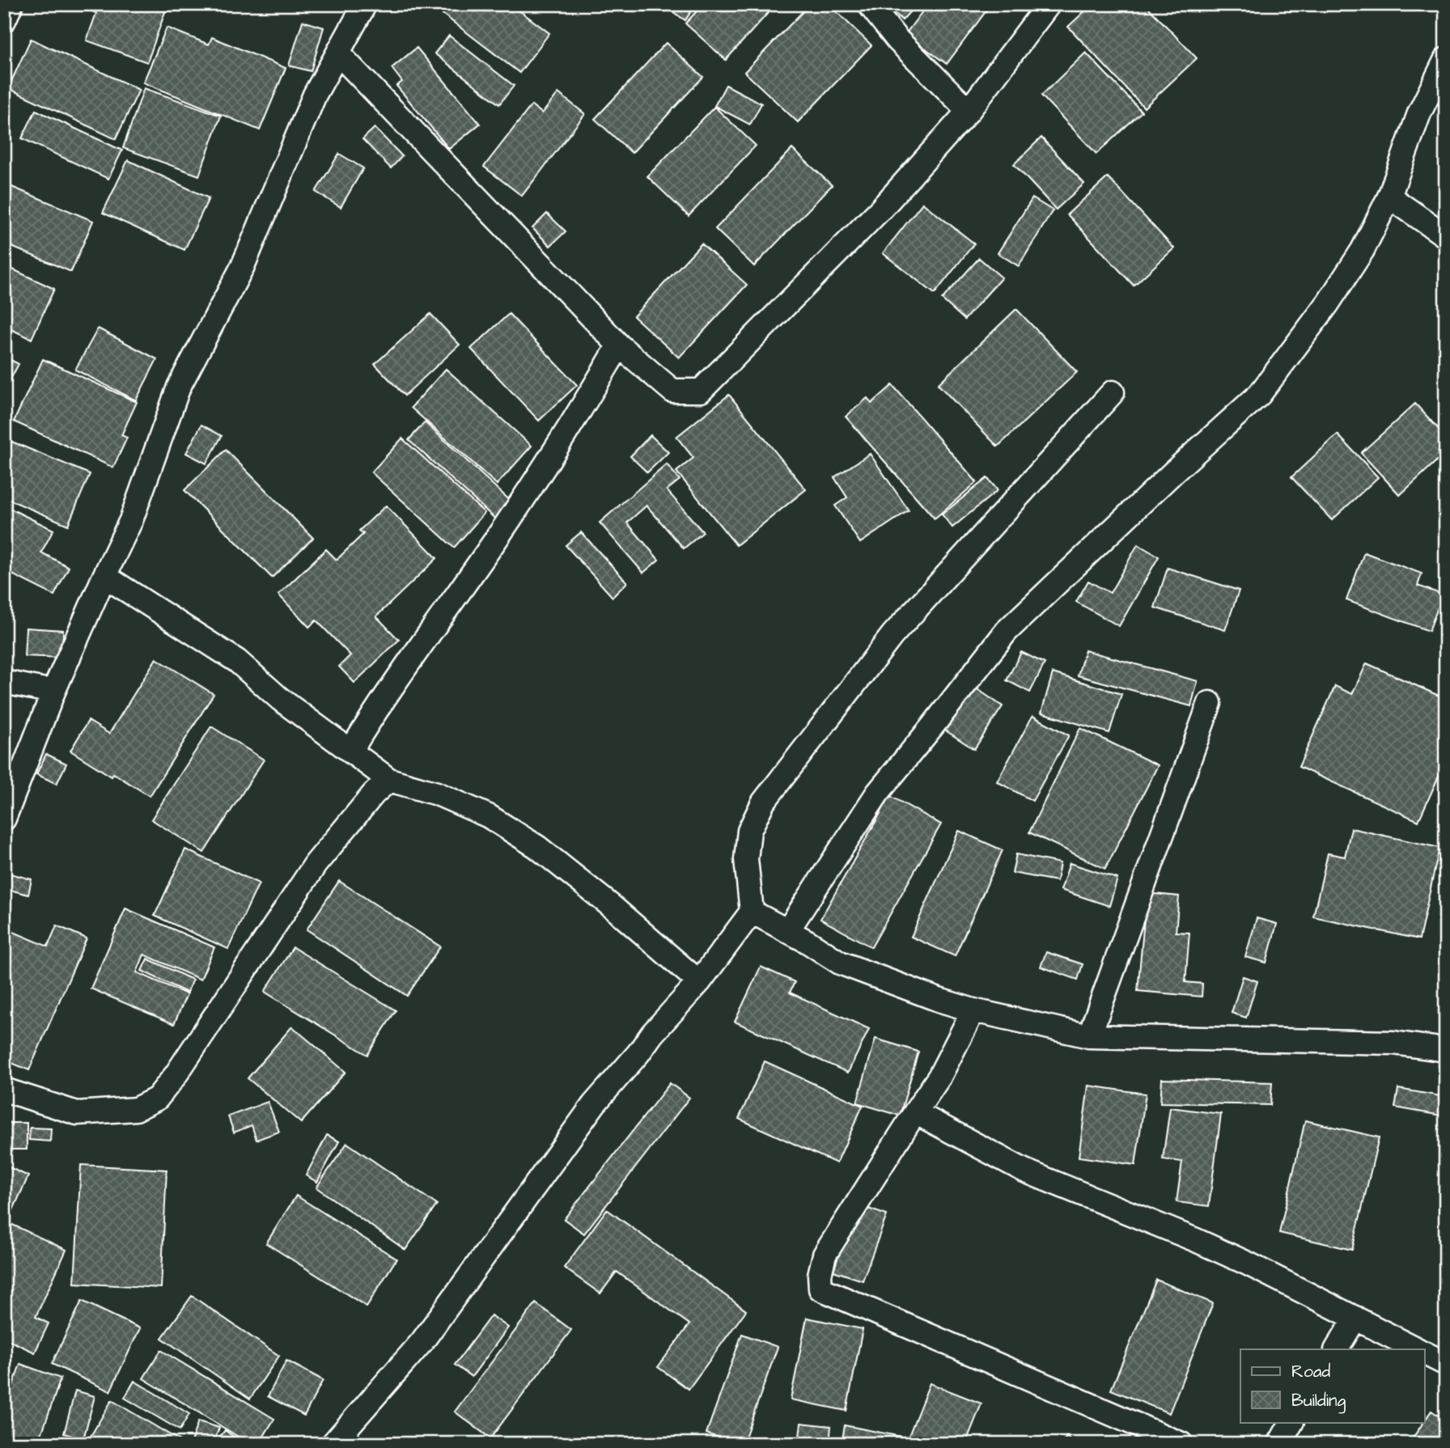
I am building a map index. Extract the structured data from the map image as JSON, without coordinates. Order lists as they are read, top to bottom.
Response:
{
  "legend": ["Road", "Building"]
}
